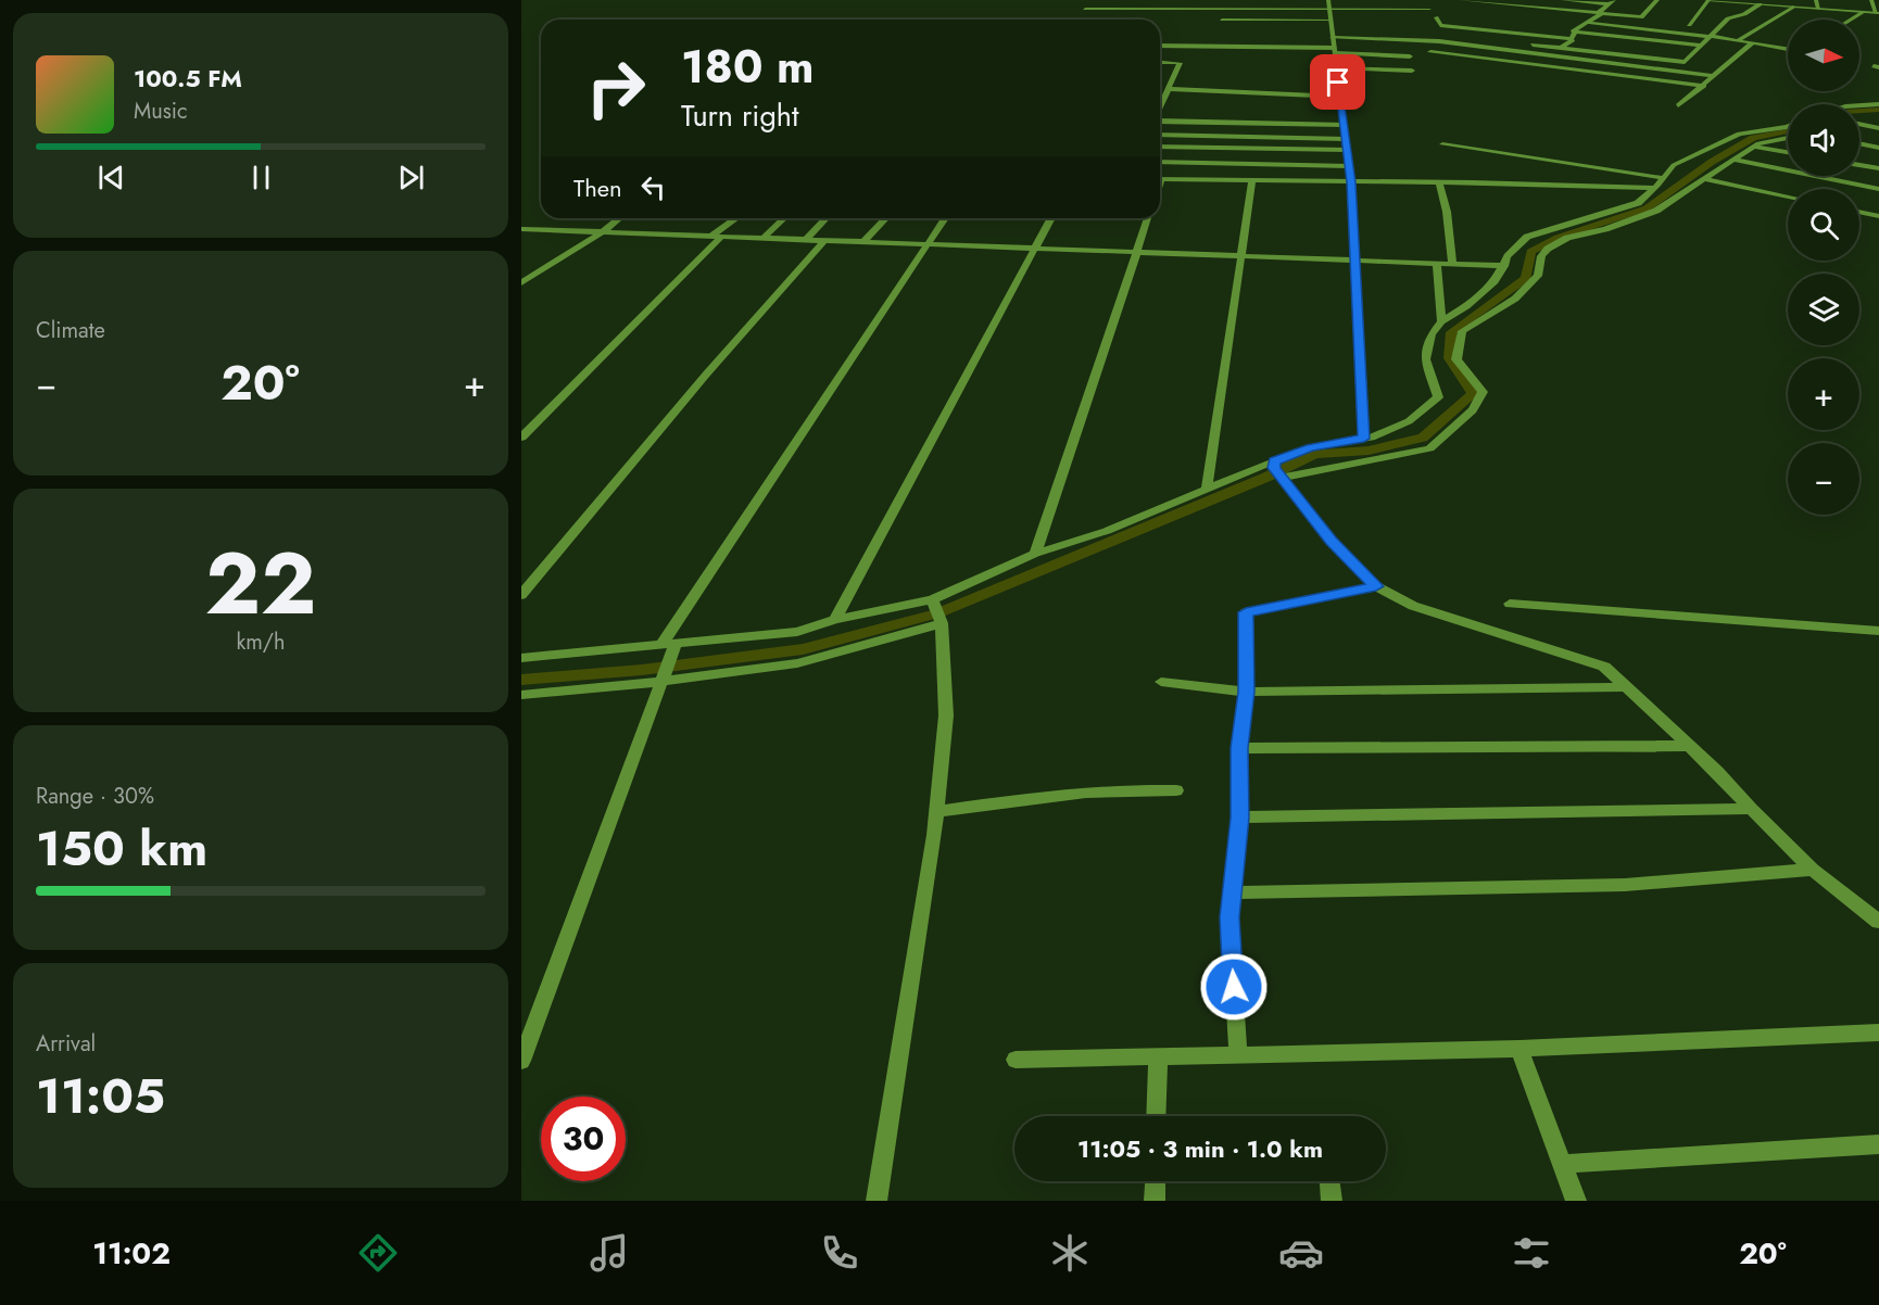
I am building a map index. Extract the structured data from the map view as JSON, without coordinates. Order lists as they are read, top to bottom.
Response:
{
  "north": "right",
  "page": {
    "map_buttons": ["+", "−"],
    "turn": ["180 m", "Turn right"],
    "song": ["100.5 FM", "Music"],
    "then": "Then",
    "tile": [
      "Climate",
      ["22", "km/h"],
      ["Range · 30%", "150 km"],
      ["Arrival", "11:05"]
    ],
    "heat": ["−", "20°", "+"],
    "limit": "30",
    "trip": "11:05 · 3 min · 1.0 km",
    "tabs": ["11:02", "20°"]
  }
}
